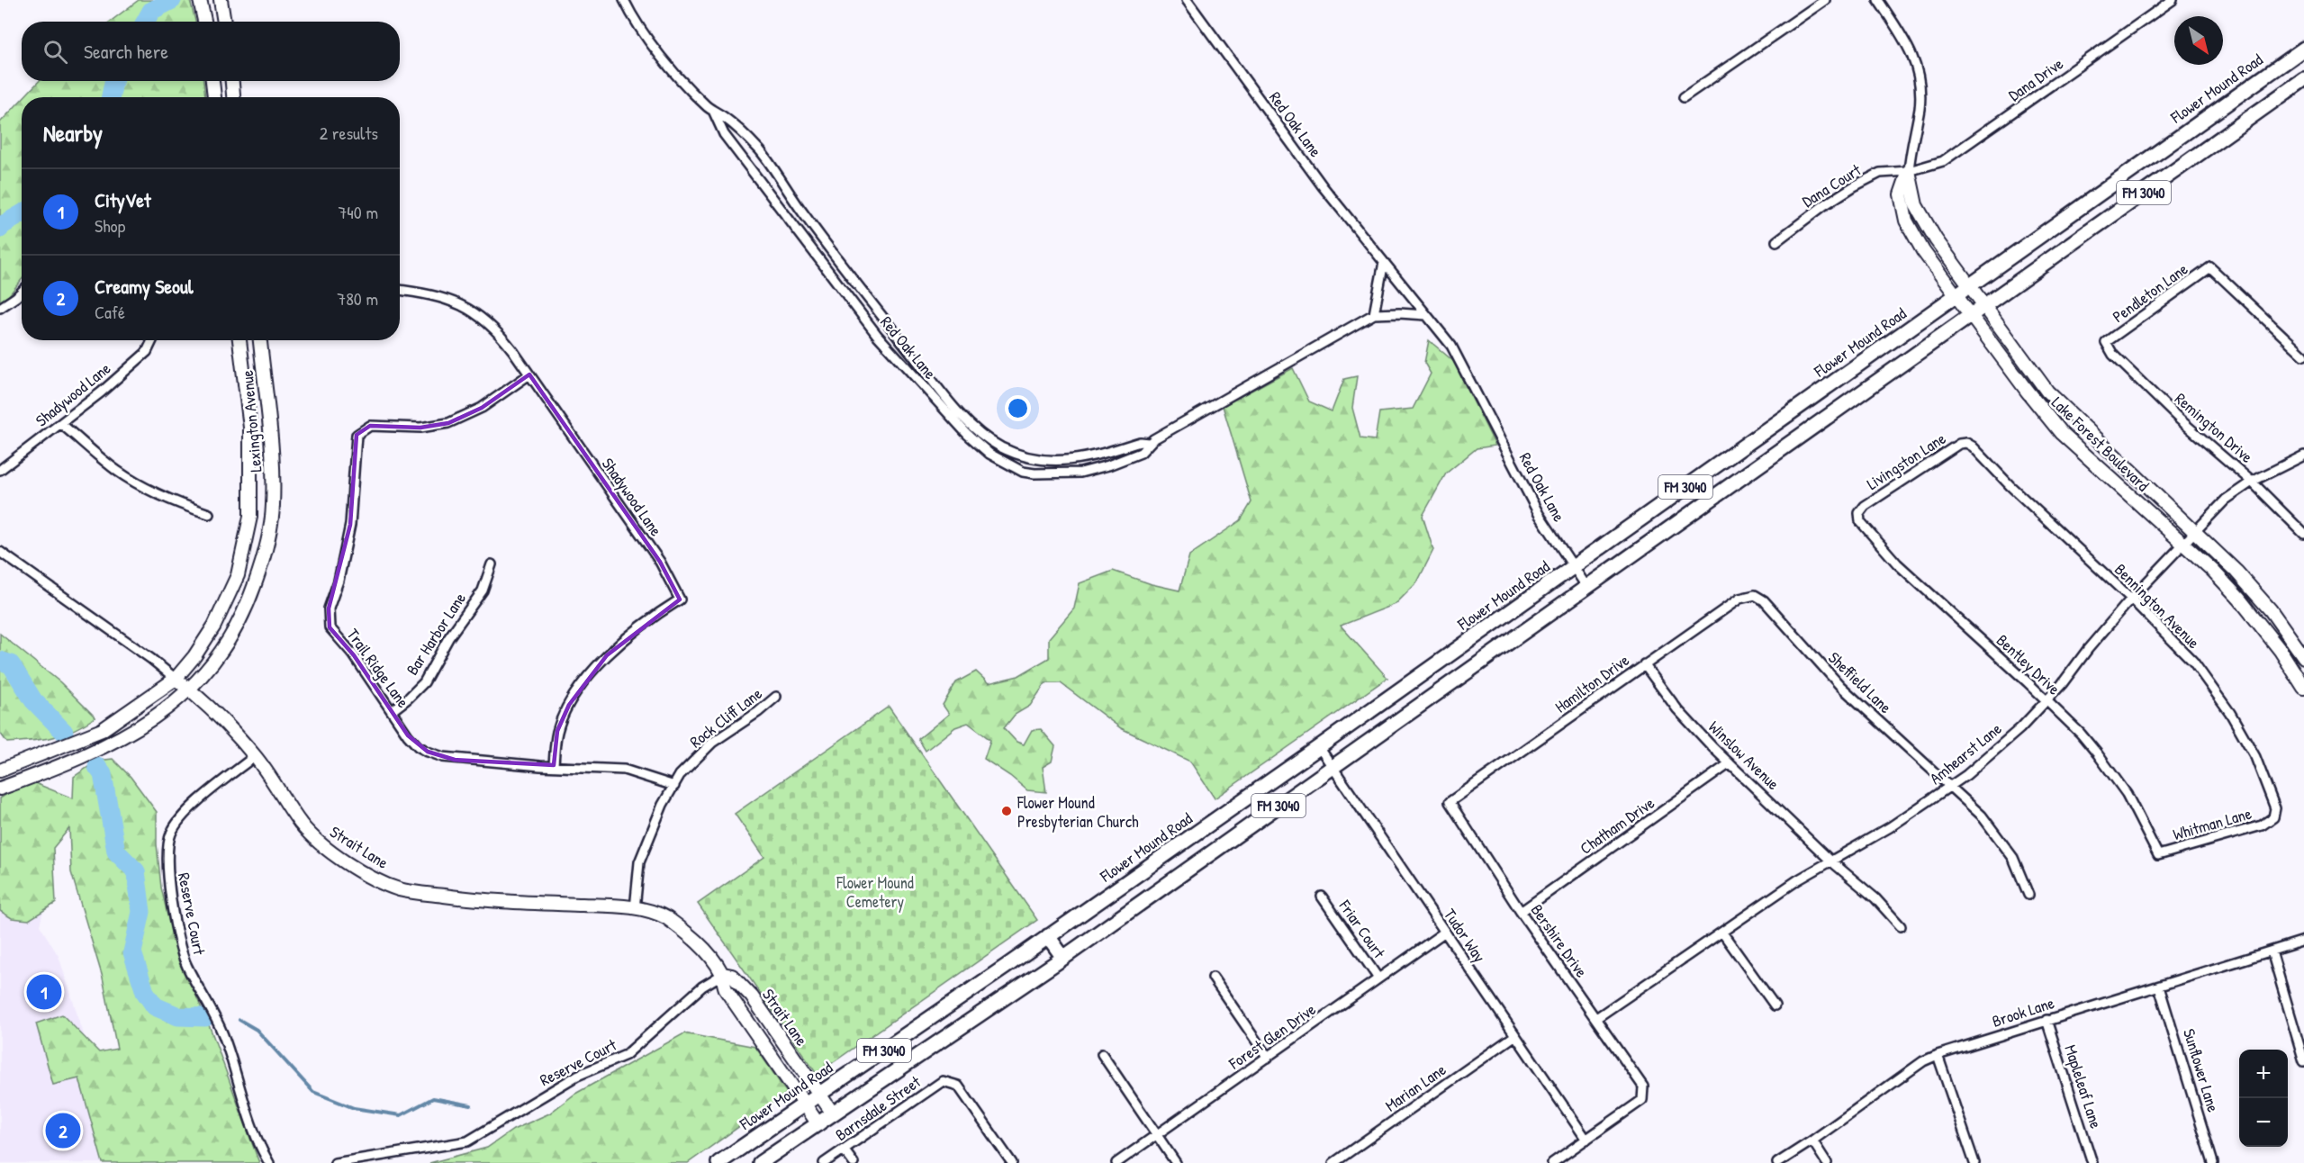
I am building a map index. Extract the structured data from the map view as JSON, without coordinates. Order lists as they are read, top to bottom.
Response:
{
  "streets": {
    "main road": ["Flower Mound Road", "FM 3040"],
    "street": [
      "Dana Drive",
      "Red Oak Lane",
      "Dana Court",
      "Pendleton Lane",
      "Shadywood Lane",
      "Lexington Avenue",
      "Remington Drive",
      "Lake Forest Boulevard",
      "Livingston Lane",
      "Bennington Avenue",
      "Bar Harbor Lane",
      "Bentley Drive",
      "Trail Ridge Lane",
      "Sheffield Lane",
      "Hamilton Drive",
      "Rock Cliff Lane",
      "Amhearst Lane",
      "Winslow Avenue",
      "Whitman Lane",
      "Chatham Drive",
      "Strait Lane",
      "Reserve Court",
      "Friar Court",
      "Tudor Way",
      "Bershire Drive",
      "Brook Lane",
      "Forest Glen Drive",
      "Sunflower Lane",
      "Mapleleaf Lane",
      "Marian Lane",
      "Barnsdale Street"
    ]
  },
  "crossings": [
    ["Dana Drive", "Dana Court"],
    ["Dana Drive", "Lake Forest Boulevard"],
    ["Flower Mound Road", "Red Oak Lane"],
    ["Flower Mound Road", "Lake Forest Boulevard"],
    ["Flower Mound Road", "Strait Lane"],
    ["Flower Mound Road", "Tudor Way"],
    ["Red Oak Lane", "FM 3040"],
    ["Dana Court", "Lake Forest Boulevard"],
    ["FM 3040", "Lake Forest Boulevard"],
    ["FM 3040", "Strait Lane"],
    ["FM 3040", "Tudor Way"],
    ["Pendleton Lane", "Remington Drive"],
    ["Shadywood Lane", "Trail Ridge Lane"],
    ["Lexington Avenue", "Strait Lane"],
    ["Remington Drive", "Amhearst Lane"],
    ["Lake Forest Boulevard", "Amhearst Lane"],
    ["Livingston Lane", "Bennington Avenue"],
    ["Livingston Lane", "Bentley Drive"],
    ["Bennington Avenue", "Amhearst Lane"],
    ["Bennington Avenue", "Whitman Lane"],
    ["Bar Harbor Lane", "Trail Ridge Lane"],
    ["Bentley Drive", "Amhearst Lane"],
    ["Bentley Drive", "Whitman Lane"],
    ["Trail Ridge Lane", "Rock Cliff Lane"],
    ["Sheffield Lane", "Hamilton Drive"],
    ["Sheffield Lane", "Amhearst Lane"],
    ["Hamilton Drive", "Winslow Avenue"],
    ["Hamilton Drive", "Bershire Drive"],
    ["Rock Cliff Lane", "Strait Lane"],
    ["Amhearst Lane", "Winslow Avenue"],
    ["Amhearst Lane", "Bershire Drive"],
    ["Winslow Avenue", "Chatham Drive"],
    ["Chatham Drive", "Bershire Drive"],
    ["Strait Lane", "Reserve Court"],
    ["Friar Court", "Forest Glen Drive"],
    ["Tudor Way", "Bershire Drive"],
    ["Tudor Way", "Forest Glen Drive"],
    ["Tudor Way", "Marian Lane"],
    ["Brook Lane", "Sunflower Lane"],
    ["Brook Lane", "Mapleleaf Lane"]
  ],
  "parks": ["Flower Mound Cemetery"],
  "places": ["Flower Mound Presbyterian Church"],
  "north": "bottom right",
  "page": {
    "search": "Search here",
    "heading": ["Nearby", "2 results"],
    "list": [
      {
        "mark": "1",
        "name": "CityVet",
        "note": "Shop",
        "value": "740 m"
      },
      {
        "mark": "2",
        "name": "Creamy Seoul",
        "note": "Café",
        "value": "780 m"
      }
    ],
    "pins": ["1", "2"],
    "map_buttons": ["+", "−"]
  }
}
